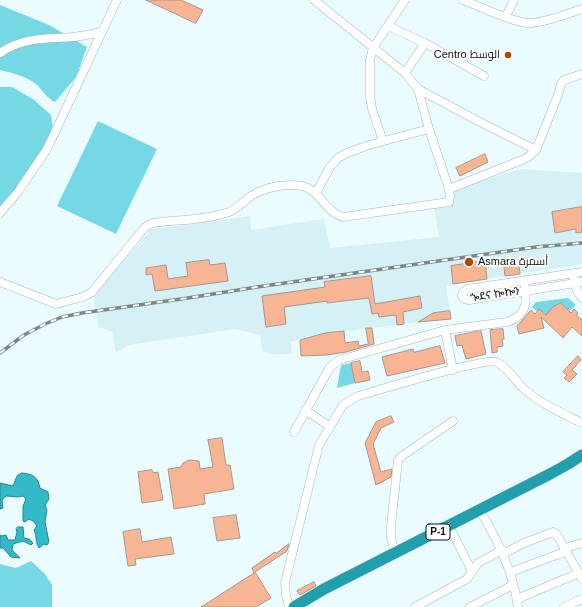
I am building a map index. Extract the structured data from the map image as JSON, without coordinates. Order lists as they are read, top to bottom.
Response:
{
  "streets": {
    "highway": ["P-1"],
    "street": ["ጐደና ኰኰን"]
  },
  "places": ["Centro الوسط", "Asmara أسمرة"]
}
